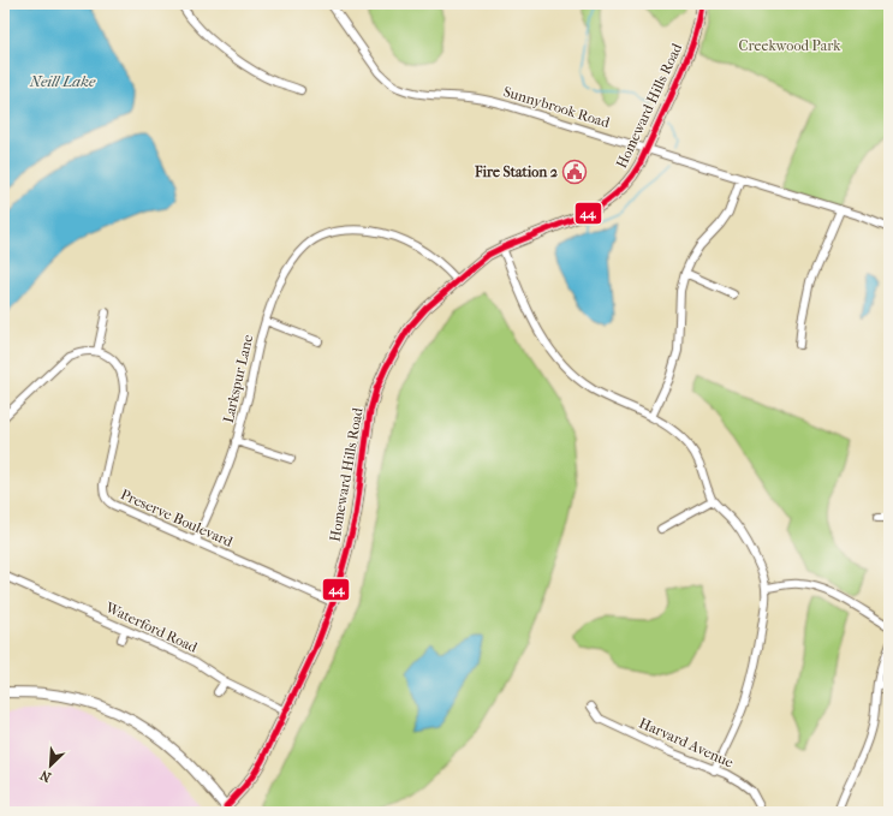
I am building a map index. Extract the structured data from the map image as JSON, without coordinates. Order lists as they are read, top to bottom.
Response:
{
  "streets": {
    "street": [
      "Homeward Hills Road",
      "Sunnybrook Road",
      "Larkspur Lane",
      "Preserve Boulevard",
      "Waterford Road",
      "Harvard Avenue"
    ]
  },
  "crossings": [
    ["Homeward Hills Road", "Sunnybrook Road"],
    ["Homeward Hills Road", "Larkspur Lane"],
    ["Homeward Hills Road", "Preserve Boulevard"],
    ["Homeward Hills Road", "Waterford Road"],
    ["Larkspur Lane", "Preserve Boulevard"]
  ],
  "water": ["Neill Lake"],
  "parks": ["Creekwood Park"],
  "places": {
    "public building": ["Fire Station 2"]
  },
  "lines": ["transit line 44"],
  "north": "bottom left"
}
